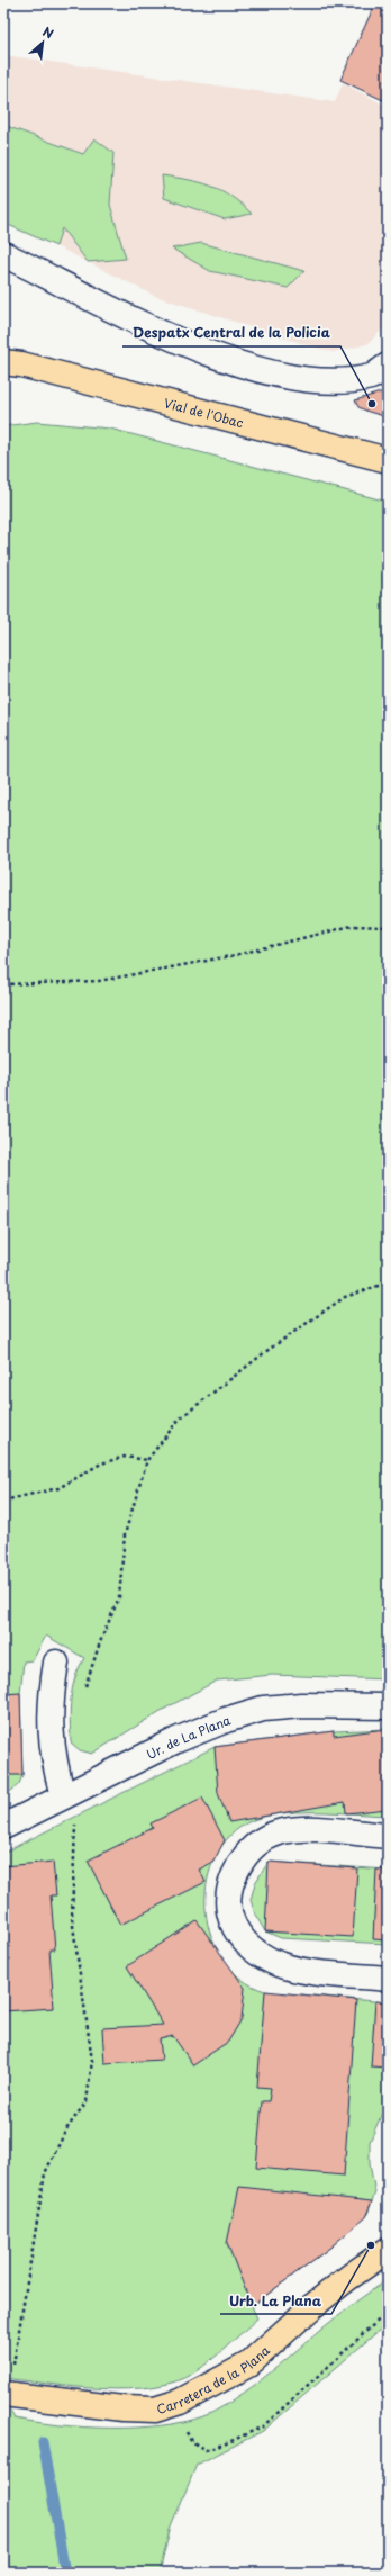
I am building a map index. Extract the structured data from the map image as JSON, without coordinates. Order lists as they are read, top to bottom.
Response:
{
  "streets": {
    "main road": ["Vial de l'Obac", "Carretera de la Plana"],
    "street": ["Ur. de La Plana"]
  },
  "places": ["Despatx Central de la Policia", "Urb. La Plana"],
  "north": "top right"
}
